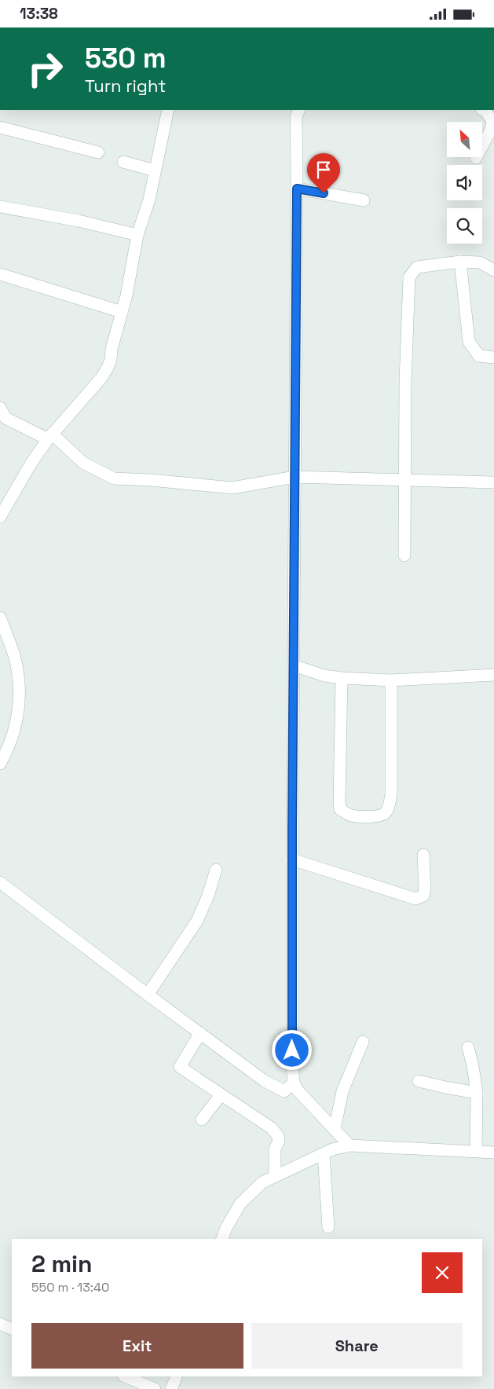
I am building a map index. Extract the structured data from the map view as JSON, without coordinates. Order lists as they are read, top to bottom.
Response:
{
  "north": "top left",
  "page": {
    "status": "13:38",
    "turn": ["530 m", "Turn right"],
    "heading": ["2 min", "550 m · 13:40"],
    "buttons": ["Exit", "Share"]
  }
}
